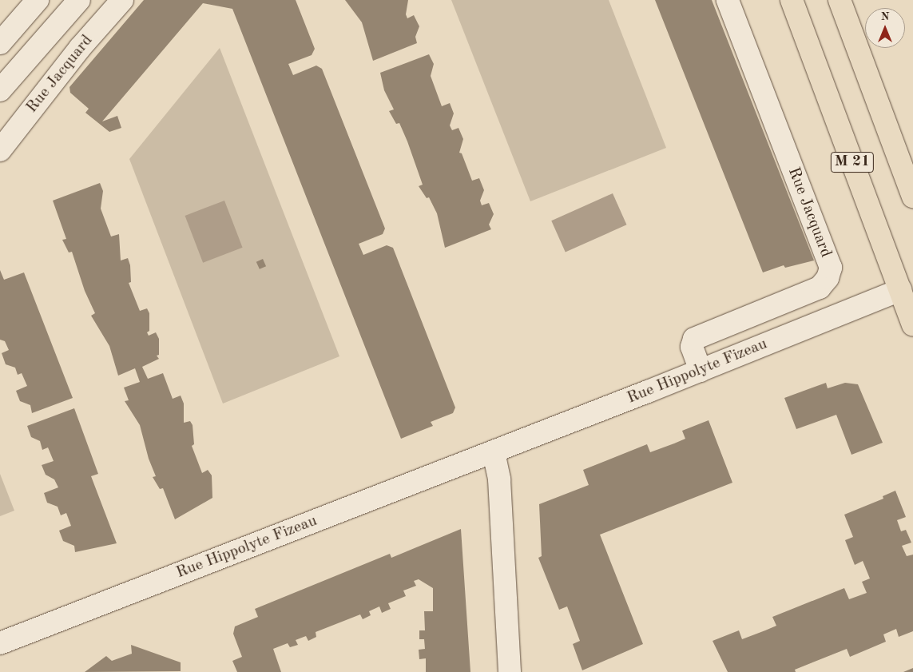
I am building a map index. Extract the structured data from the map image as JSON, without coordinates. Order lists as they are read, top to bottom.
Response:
{
  "streets": {
    "main road": ["M 21"],
    "street": ["Rue Jacquard", "Rue Hippolyte Fizeau"]
  },
  "crossings": [
    ["Rue Jacquard", "Rue Hippolyte Fizeau"],
    ["M 21", "Rue Hippolyte Fizeau"]
  ],
  "north": "top"
}
